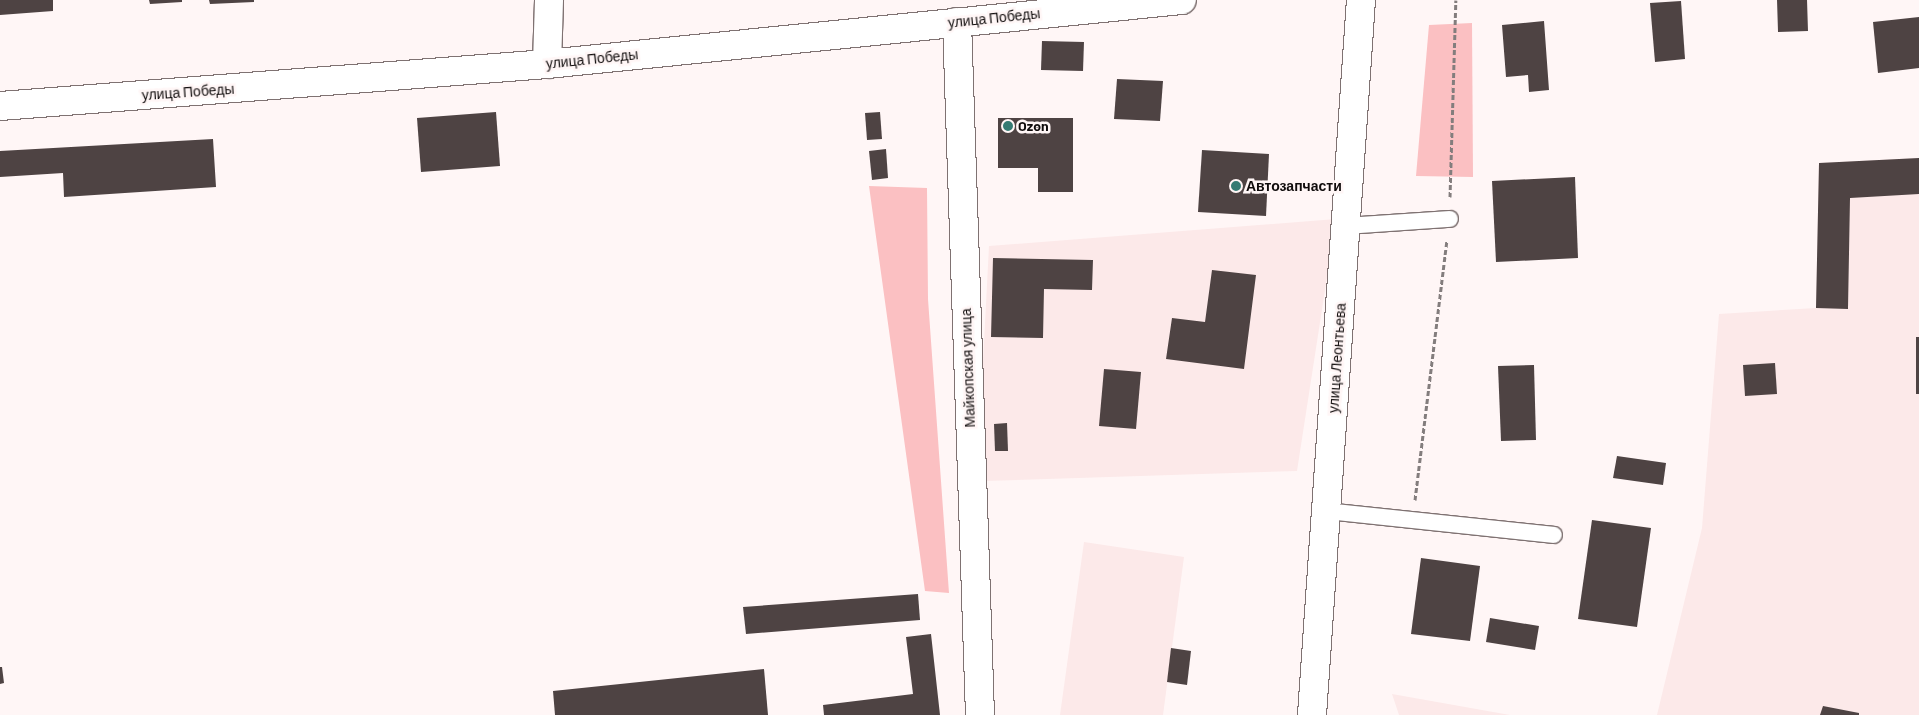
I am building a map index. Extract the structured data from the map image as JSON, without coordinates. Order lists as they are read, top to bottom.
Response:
{
  "streets": {
    "street": ["улица Победы", "улица Леонтьева", "Майкопская улица"]
  },
  "crossings": [
    ["улица Победы", "Майкопская улица"]
  ],
  "places": ["Ozon", "Автозапчасти"]
}
